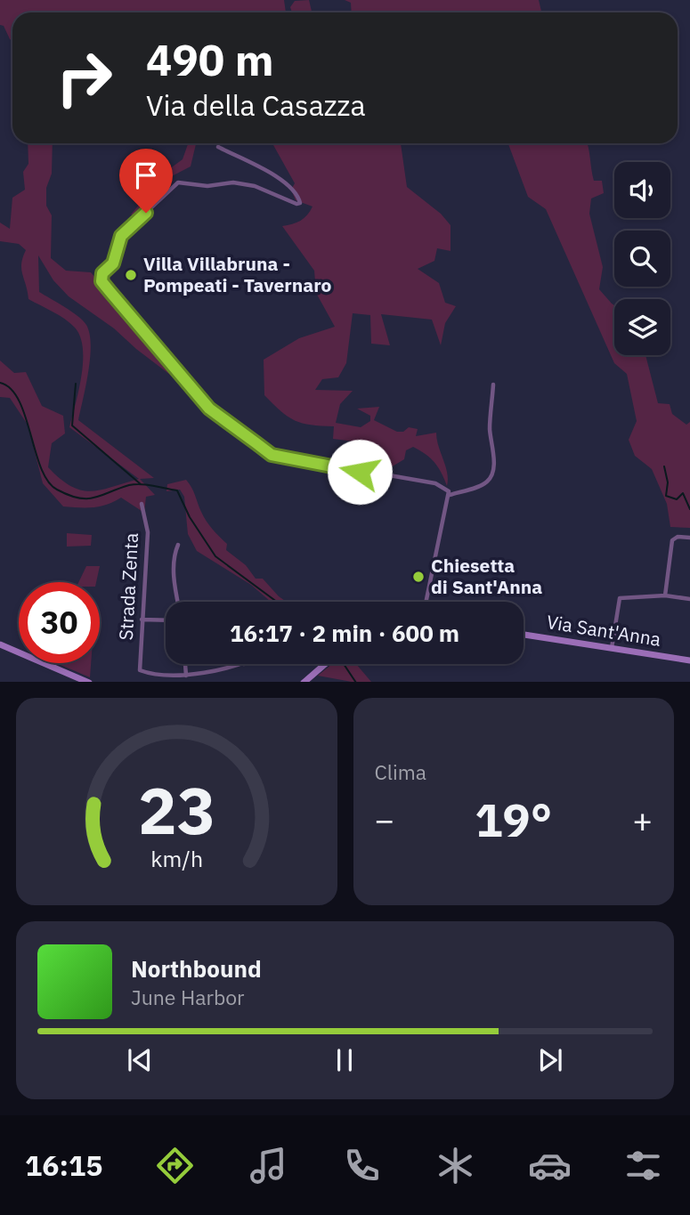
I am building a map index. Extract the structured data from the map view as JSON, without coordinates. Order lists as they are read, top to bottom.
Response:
{
  "streets": {
    "main road": ["Via Sant'Anna"],
    "street": ["Strada Zenta"]
  },
  "places": ["Villa Villabruna - Pompeati - Tavernaro", "Chiesetta di Sant'Anna"],
  "page": {
    "turn": ["490 m", "Via della Casazza"],
    "limit": "30",
    "trip": "16:17 · 2 min · 600 m",
    "tile": "Clima",
    "heat": ["−", "19°", "+"],
    "song": ["Northbound", "June Harbor"],
    "tabs": "16:15",
    "gauge": ["23", "km/h"]
  }
}
